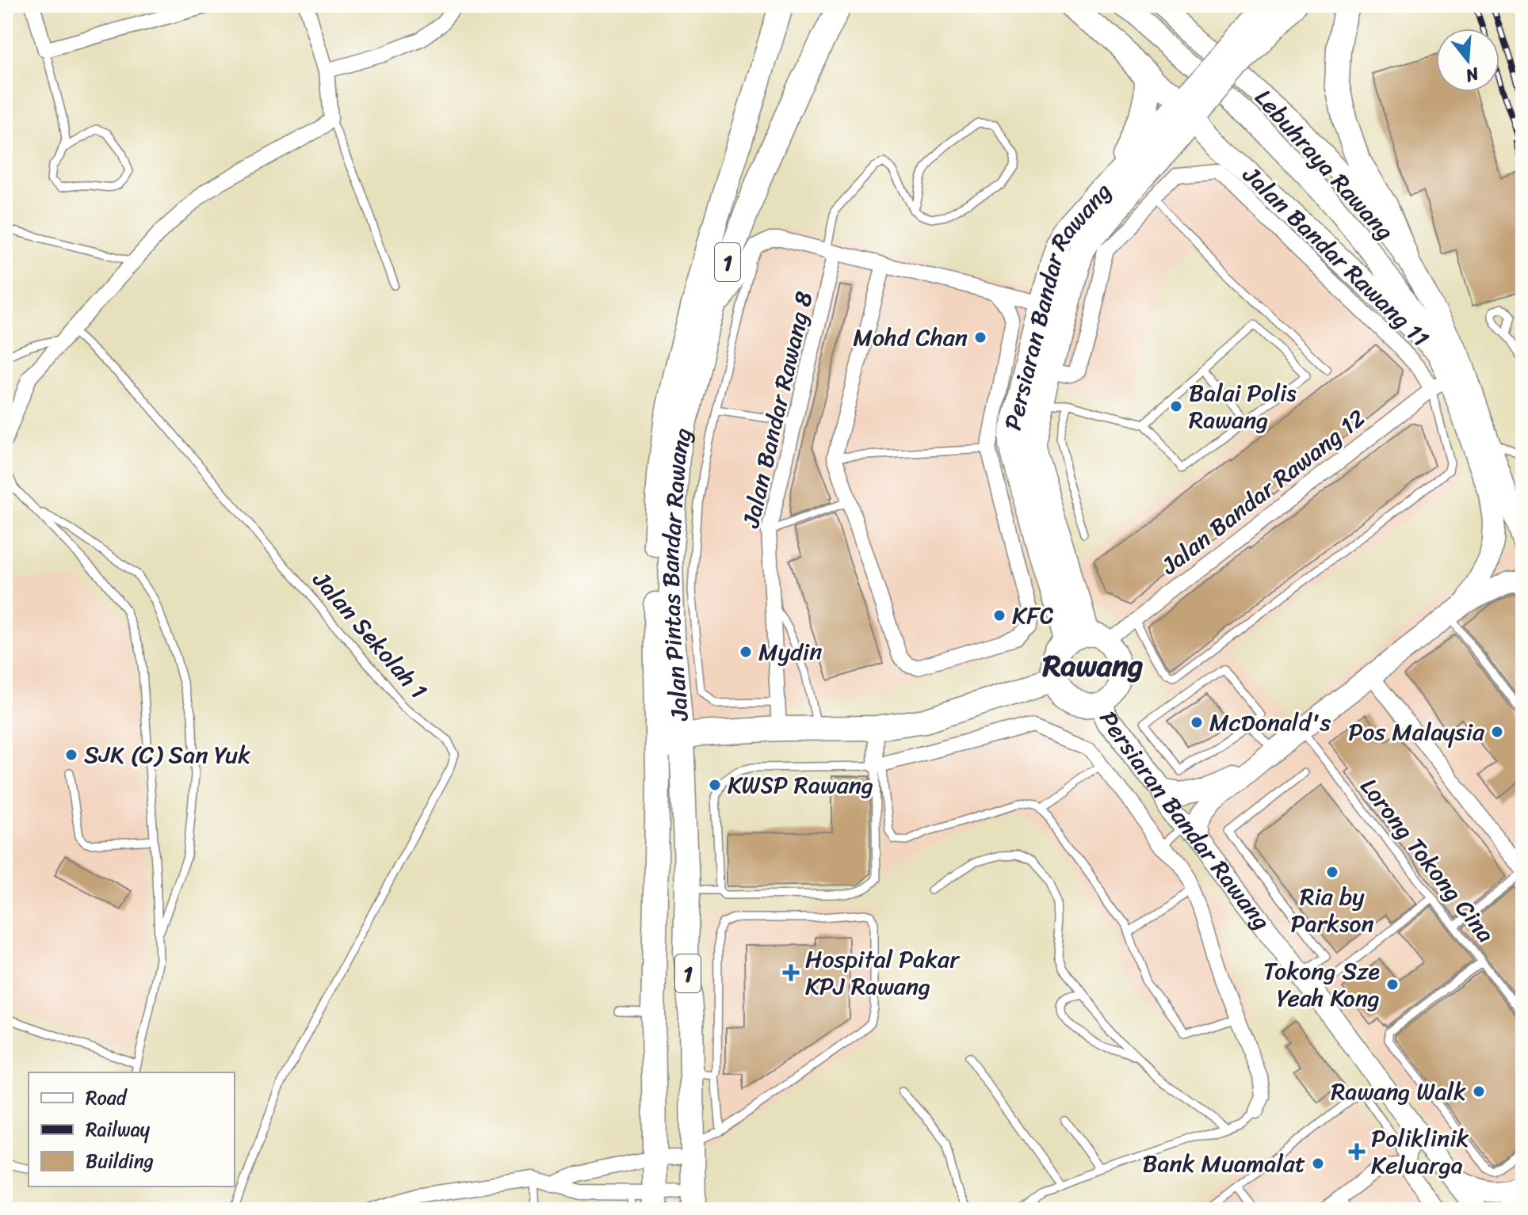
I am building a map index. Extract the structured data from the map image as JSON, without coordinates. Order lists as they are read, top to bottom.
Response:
{
  "streets": {
    "main road": ["1", "Persiaran Bandar Rawang", "Jalan Pintas Bandar Rawang"],
    "street": [
      "Lebuhraya Rawang",
      "Jalan Bandar Rawang 11",
      "Jalan Bandar Rawang 8",
      "Jalan Bandar Rawang 12"
    ],
    "lane": ["Jalan Sekolah 1", "Lorong Tokong Cina"]
  },
  "crossings": [
    ["Lebuhraya Rawang", "Jalan Bandar Rawang 12"],
    ["Jalan Bandar Rawang 11", "Persiaran Bandar Rawang"],
    ["Jalan Bandar Rawang 11", "Jalan Bandar Rawang 12"],
    ["Persiaran Bandar Rawang", "Jalan Bandar Rawang 12"]
  ],
  "districts": ["Rawang"],
  "places": {
    "other": [
      "Mohd Chan",
      "Balai Polis Rawang",
      "KFC",
      "Mydin",
      "McDonald's",
      "Pos Malaysia",
      "SJK (C) San Yuk",
      "KWSP Rawang",
      "Ria by Parkson",
      "Tokong Sze Yeah Kong",
      "Rawang Walk",
      "Bank Muamalat"
    ],
    "health": ["Hospital Pakar KPJ Rawang", "Poliklinik Keluarga"]
  },
  "legend": ["Road", "Railway", "Building"],
  "north": "bottom"
}
